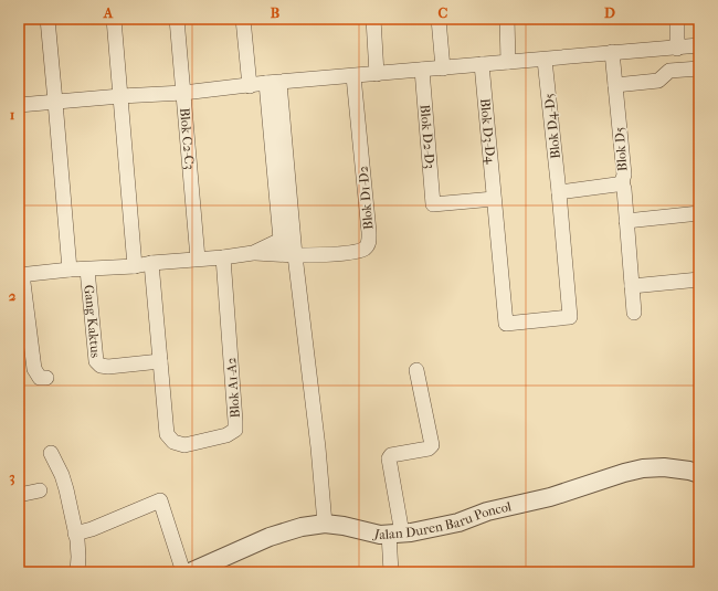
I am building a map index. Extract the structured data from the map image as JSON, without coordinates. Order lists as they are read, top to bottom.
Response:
{
  "streets": {
    "street": [
      "Blok D4-D5",
      "Blok D3-D4",
      "Blok D2-D3",
      "Blok C2-C3",
      "Blok D5",
      "Blok D1-D2",
      "Gang Kaktus",
      "Blok A1-A2",
      "Jalan Duren Baru Poncol"
    ]
  },
  "crossings": [
    ["Blok D4-D5", "Blok D3-D4"],
    ["Blok D4-D5", "Blok D2-D3"],
    ["Blok D4-D5", "Blok D5"],
    ["Blok D3-D4", "Blok D2-D3"],
    ["Gang Kaktus", "Blok A1-A2"]
  ],
  "grid": {
    "columns": [
      "A",
      "B",
      "C",
      "D"
    ],
    "rows": ["1", "2", "3"]
  }
}
